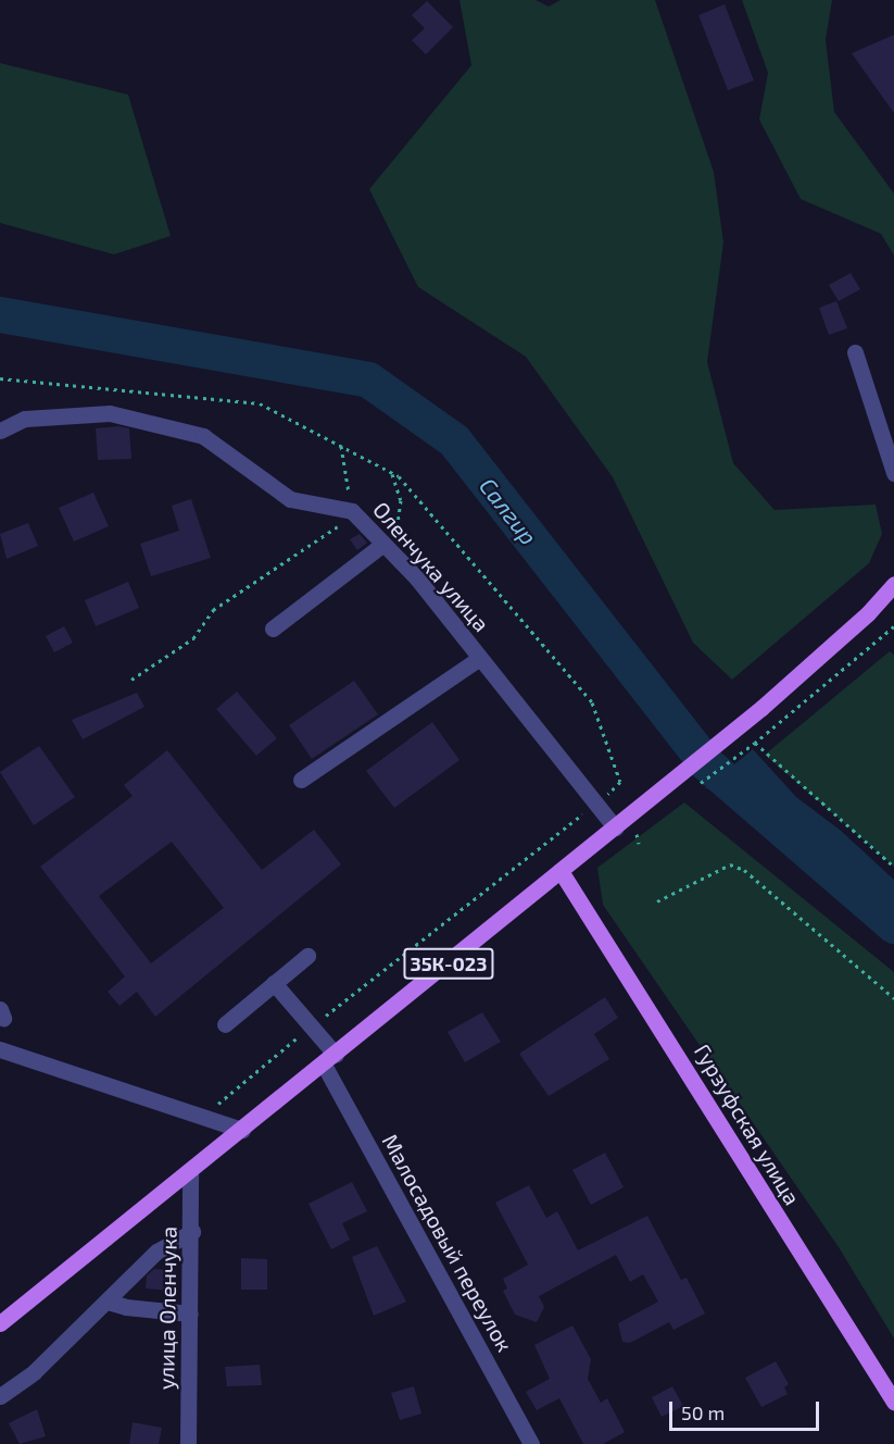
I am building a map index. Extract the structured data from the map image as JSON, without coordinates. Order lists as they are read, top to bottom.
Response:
{
  "streets": {
    "main road": ["35К-023", "Гурзуфская улица"],
    "street": ["Оленчука улица", "Малосадовый переулок", "улица Оленчука"]
  },
  "crossings": [
    ["Оленчука улица", "35К-023"],
    ["35К-023", "Гурзуфская улица"],
    ["35К-023", "Малосадовый переулок"],
    ["35К-023", "улица Оленчука"]
  ],
  "water": ["Салгир"],
  "scale_bar": "50 m"
}
